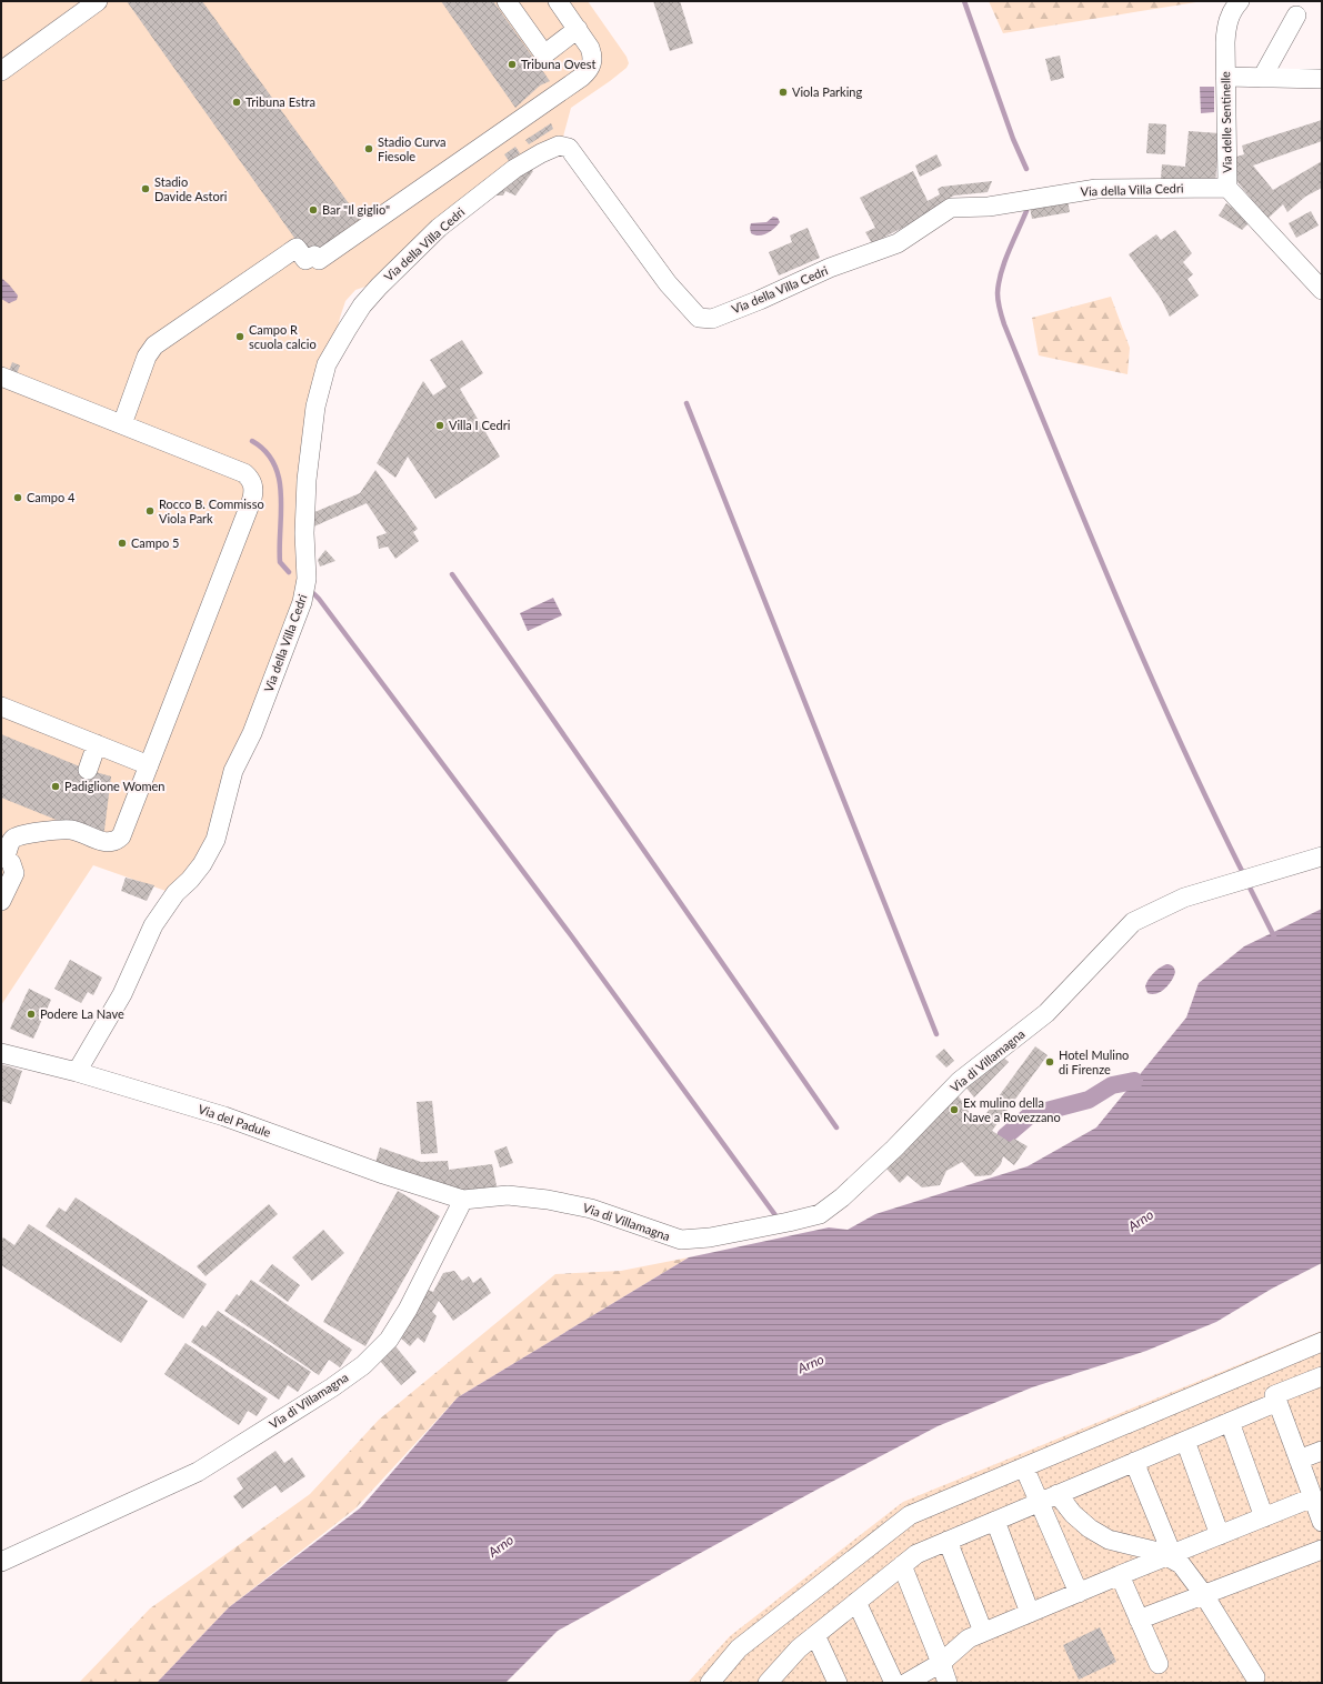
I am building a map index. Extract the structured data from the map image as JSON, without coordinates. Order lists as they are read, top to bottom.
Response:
{
  "streets": {
    "street": [
      "Via delle Sentinelle",
      "Via della Villa Cedri",
      "Via di Villamagna",
      "Via del Padule"
    ]
  },
  "crossings": [
    ["Via delle Sentinelle", "Via della Villa Cedri"],
    ["Via della Villa Cedri", "Via del Padule"],
    ["Via di Villamagna", "Via del Padule"]
  ],
  "water": ["Arno"],
  "places": [
    "Tribuna Ovest",
    "Viola Parking",
    "Tribuna Estra",
    "Stadio Curva Fiesole",
    "Stadio Davide Astori",
    "Bar \"Il giglio\"",
    "Campo R scuola calcio",
    "Villa I Cedri",
    "Campo 4",
    "Rocco B. Commisso Viola Park",
    "Campo 5",
    "Padiglione Women",
    "Podere La Nave",
    "Hotel Mulino di Firenze",
    "Ex mulino della Nave a Rovezzano"
  ]
}
